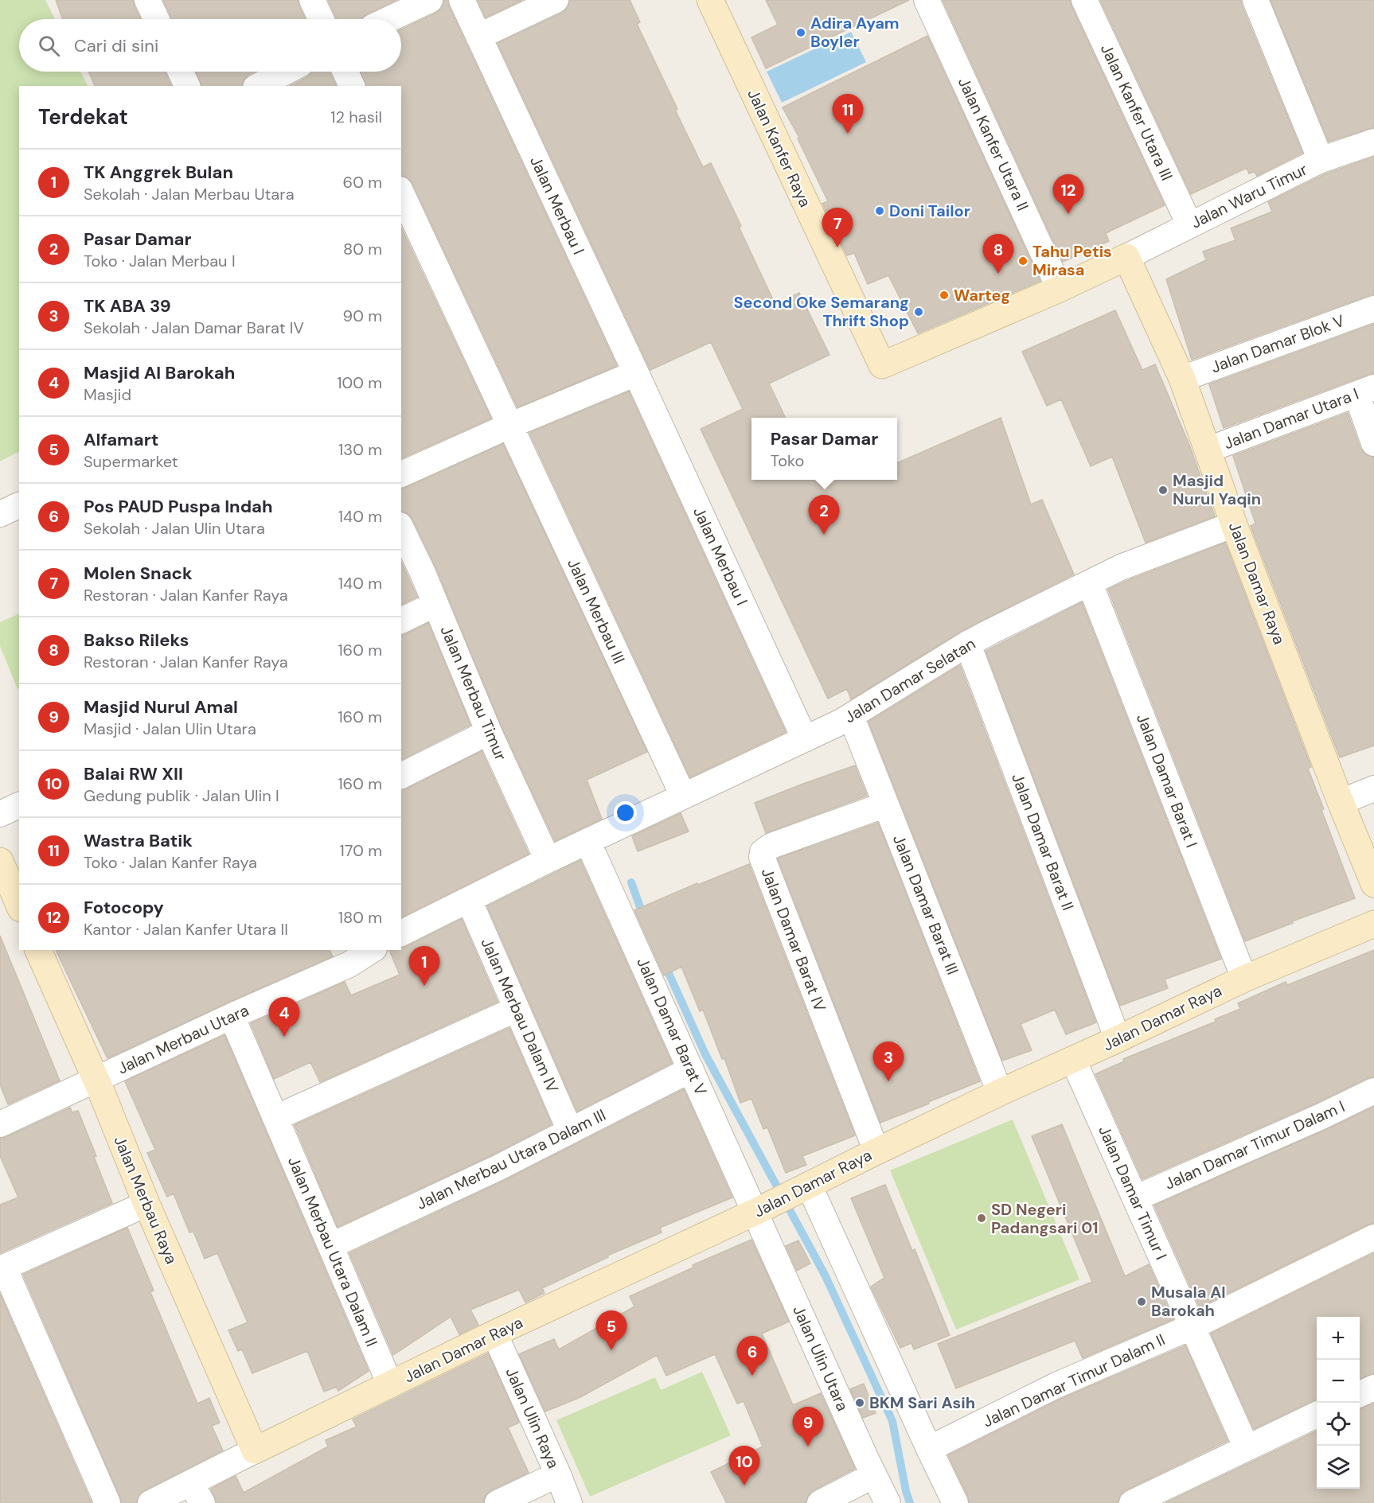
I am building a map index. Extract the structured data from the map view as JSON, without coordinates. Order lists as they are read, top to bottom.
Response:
{
  "streets": {
    "street": [
      "Jalan Kanfer Utara III",
      "Jalan Kanfer Utara II",
      "Jalan Kanfer Raya",
      "Jalan Waru Timur",
      "Jalan Merbau I",
      "Jalan Damar Blok V",
      "Jalan Damar Utara I",
      "Jalan Damar Raya",
      "Jalan Merbau III",
      "Jalan Damar Selatan",
      "Jalan Merbau Timur",
      "Jalan Damar Barat I",
      "Jalan Damar Barat II",
      "Jalan Damar Barat III",
      "Jalan Damar Barat IV",
      "Jalan Merbau Dalam IV",
      "Jalan Damar Barat V",
      "Jalan Merbau Utara",
      "Jalan Damar Timur Dalam I",
      "Jalan Merbau Utara Dalam III",
      "Jalan Damar Timur I",
      "Jalan Merbau Raya",
      "Jalan Merbau Utara Dalam II",
      "Jalan Ulin Utara",
      "Jalan Damar Timur Dalam II",
      "Jalan Ulin Raya"
    ]
  },
  "crossings": [
    ["Jalan Kanfer Utara III", "Jalan Waru Timur"],
    ["Jalan Kanfer Utara II", "Jalan Kanfer Raya"],
    ["Jalan Kanfer Raya", "Jalan Waru Timur"],
    ["Jalan Kanfer Raya", "Jalan Damar Raya"],
    ["Jalan Waru Timur", "Jalan Damar Raya"],
    ["Jalan Merbau I", "Jalan Damar Selatan"],
    ["Jalan Damar Blok V", "Jalan Damar Raya"],
    ["Jalan Damar Utara I", "Jalan Damar Raya"],
    ["Jalan Damar Raya", "Jalan Damar Selatan"],
    ["Jalan Damar Raya", "Jalan Damar Barat I"],
    ["Jalan Damar Raya", "Jalan Damar Barat II"],
    ["Jalan Damar Raya", "Jalan Damar Barat III"],
    ["Jalan Damar Raya", "Jalan Damar Barat IV"],
    ["Jalan Damar Raya", "Jalan Damar Barat V"],
    ["Jalan Damar Raya", "Jalan Damar Timur I"],
    ["Jalan Damar Raya", "Jalan Merbau Raya"],
    ["Jalan Damar Raya", "Jalan Merbau Utara Dalam II"],
    ["Jalan Damar Raya", "Jalan Ulin Utara"],
    ["Jalan Damar Raya", "Jalan Ulin Raya"],
    ["Jalan Merbau III", "Jalan Damar Selatan"],
    ["Jalan Damar Selatan", "Jalan Damar Barat I"],
    ["Jalan Damar Selatan", "Jalan Damar Barat II"],
    ["Jalan Damar Selatan", "Jalan Damar Barat III"],
    ["Jalan Damar Selatan", "Jalan Damar Barat V"],
    ["Jalan Damar Barat III", "Jalan Damar Barat IV"],
    ["Jalan Merbau Dalam IV", "Jalan Merbau Utara Dalam III"],
    ["Jalan Damar Barat V", "Jalan Merbau Utara Dalam III"],
    ["Jalan Damar Barat V", "Jalan Ulin Utara"],
    ["Jalan Merbau Utara", "Jalan Merbau Raya"],
    ["Jalan Merbau Utara", "Jalan Merbau Utara Dalam II"],
    ["Jalan Damar Timur Dalam I", "Jalan Damar Timur I"],
    ["Jalan Merbau Utara Dalam III", "Jalan Merbau Utara Dalam II"],
    ["Jalan Damar Timur I", "Jalan Damar Timur Dalam II"]
  ],
  "places": [
    "Adira Ayam Boyler",
    "Doni Tailor",
    "Tahu Petis Mirasa",
    "Warteg",
    "Second Oke Semarang Thrift Shop",
    "Masjid Nurul Yaqin",
    "SD Negeri Padangsari 01",
    "Musala Al Barokah",
    "BKM Sari Asih"
  ],
  "page": {
    "search": "Cari di sini",
    "heading": ["Terdekat", "12 hasil"],
    "pins": [
      "11",
      "12",
      "7",
      "8",
      "2",
      "1",
      "4",
      "3",
      "5",
      "6",
      "9",
      "10"
    ],
    "list": [
      {
        "mark": "1",
        "name": "TK Anggrek Bulan",
        "note": "Sekolah · Jalan Merbau Utara",
        "value": "60 m"
      },
      {
        "mark": "2",
        "name": "Pasar Damar",
        "note": "Toko · Jalan Merbau I",
        "value": "80 m"
      },
      {
        "mark": "3",
        "name": "TK ABA 39",
        "note": "Sekolah · Jalan Damar Barat IV",
        "value": "90 m"
      },
      {
        "mark": "4",
        "name": "Masjid Al Barokah",
        "note": "Masjid",
        "value": "100 m"
      },
      {
        "mark": "5",
        "name": "Alfamart",
        "note": "Supermarket",
        "value": "130 m"
      },
      {
        "mark": "6",
        "name": "Pos PAUD Puspa Indah",
        "note": "Sekolah · Jalan Ulin Utara",
        "value": "140 m"
      },
      {
        "mark": "7",
        "name": "Molen Snack",
        "note": "Restoran · Jalan Kanfer Raya",
        "value": "140 m"
      },
      {
        "mark": "8",
        "name": "Bakso Rileks",
        "note": "Restoran · Jalan Kanfer Raya",
        "value": "160 m"
      },
      {
        "mark": "9",
        "name": "Masjid Nurul Amal",
        "note": "Masjid · Jalan Ulin Utara",
        "value": "160 m"
      },
      {
        "mark": "10",
        "name": "Balai RW XII",
        "note": "Gedung publik · Jalan Ulin I",
        "value": "160 m"
      },
      {
        "mark": "11",
        "name": "Wastra Batik",
        "note": "Toko · Jalan Kanfer Raya",
        "value": "170 m"
      },
      {
        "mark": "12",
        "name": "Fotocopy",
        "note": "Kantor · Jalan Kanfer Utara II",
        "value": "180 m"
      }
    ],
    "popup": ["Pasar Damar", "Toko"],
    "map_buttons": ["+", "−"]
  }
}
